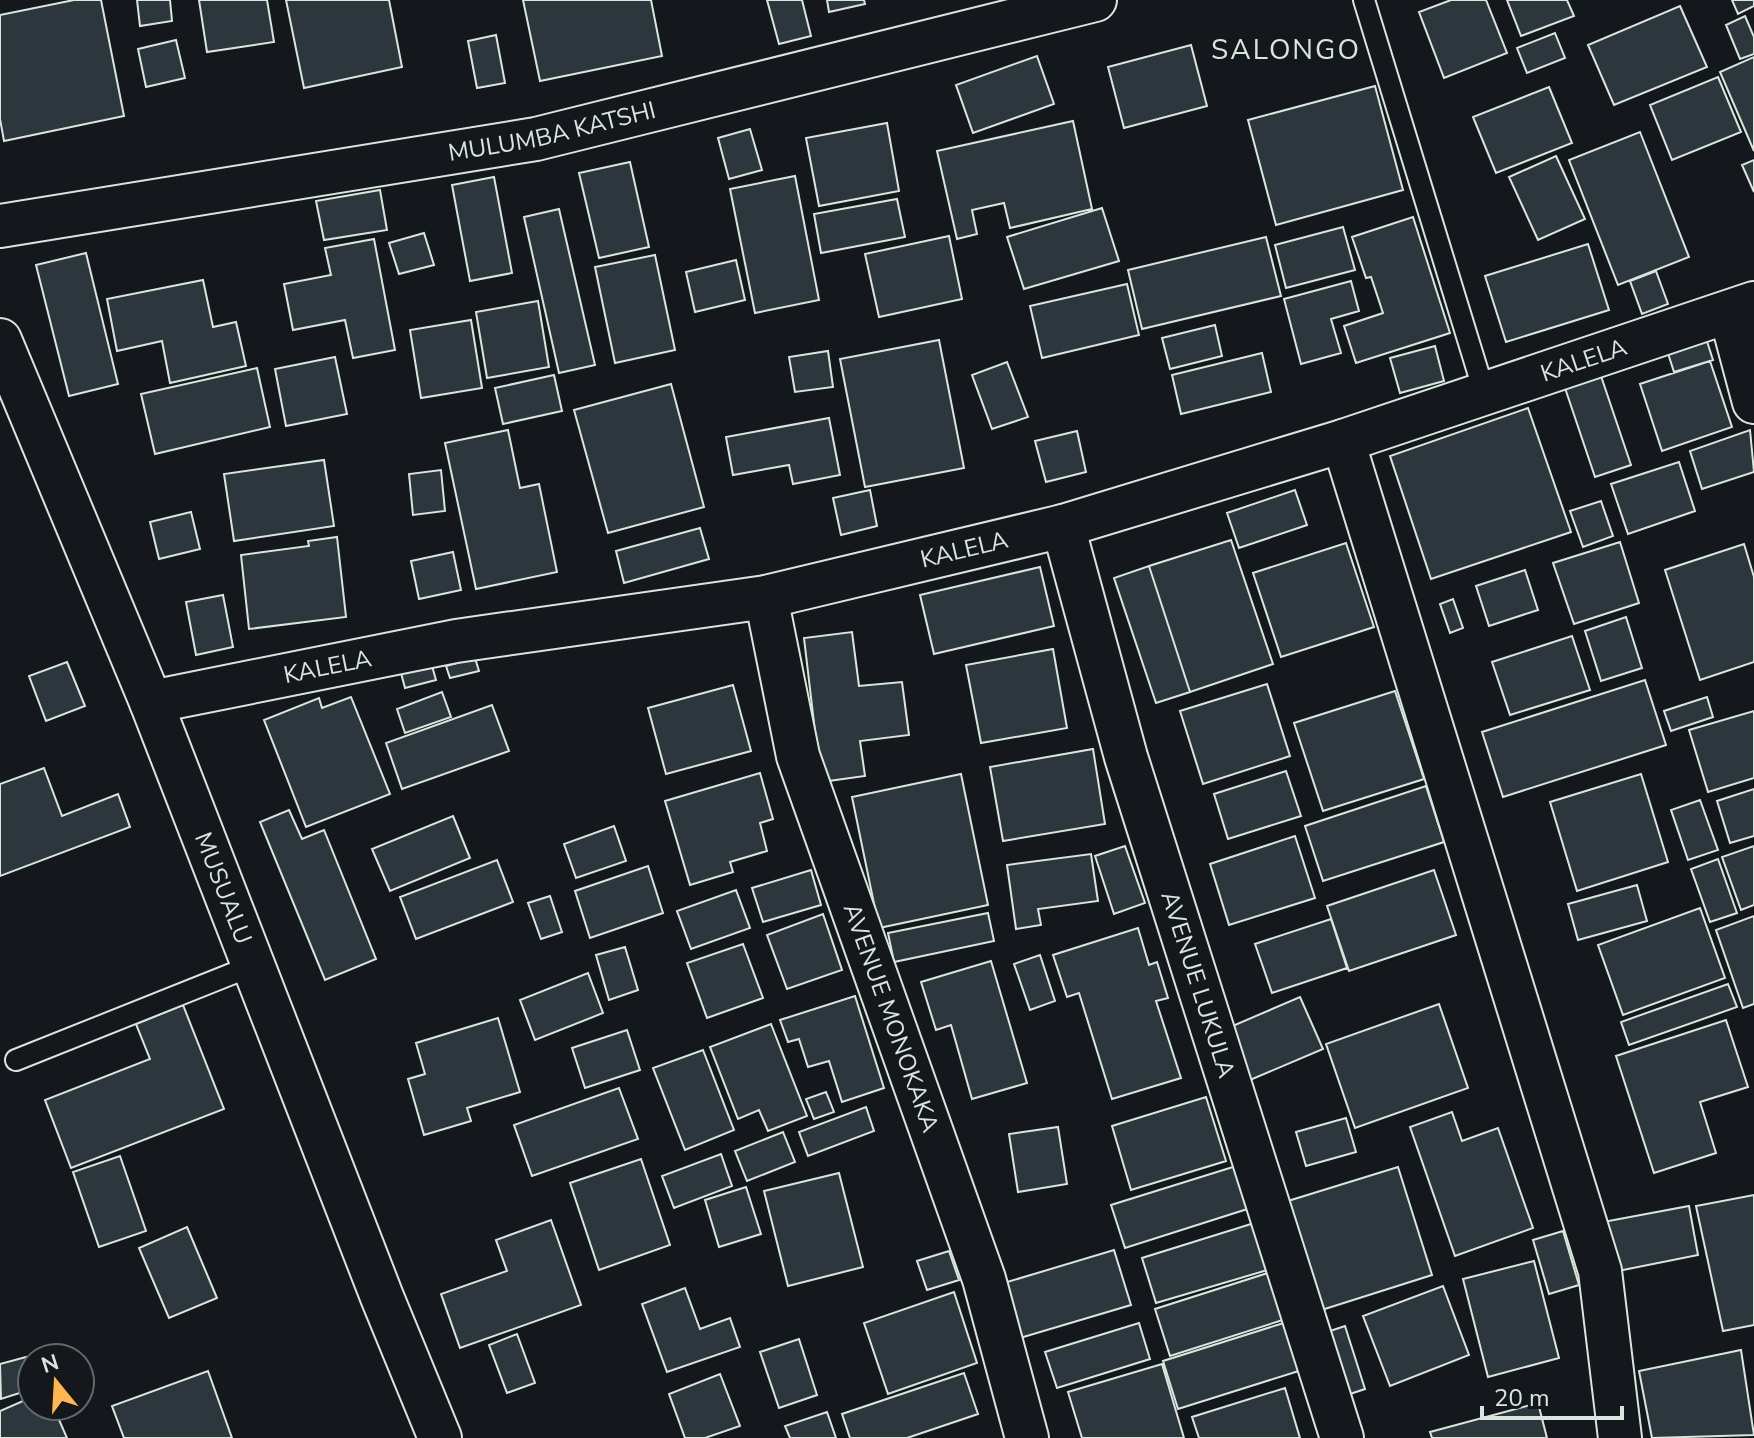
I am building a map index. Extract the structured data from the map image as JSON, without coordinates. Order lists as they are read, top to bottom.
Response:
{
  "streets": {
    "street": [
      "MULUMBA KATSHI",
      "KALELA",
      "MUSUALU",
      "AVENUE LUKULA",
      "AVENUE MONOKAKA"
    ]
  },
  "crossings": [
    ["KALELA", "MUSUALU"],
    ["KALELA", "AVENUE LUKULA"],
    ["KALELA", "AVENUE MONOKAKA"]
  ],
  "districts": ["SALONGO"],
  "scale_bar": "20 m",
  "north": "top"
}
